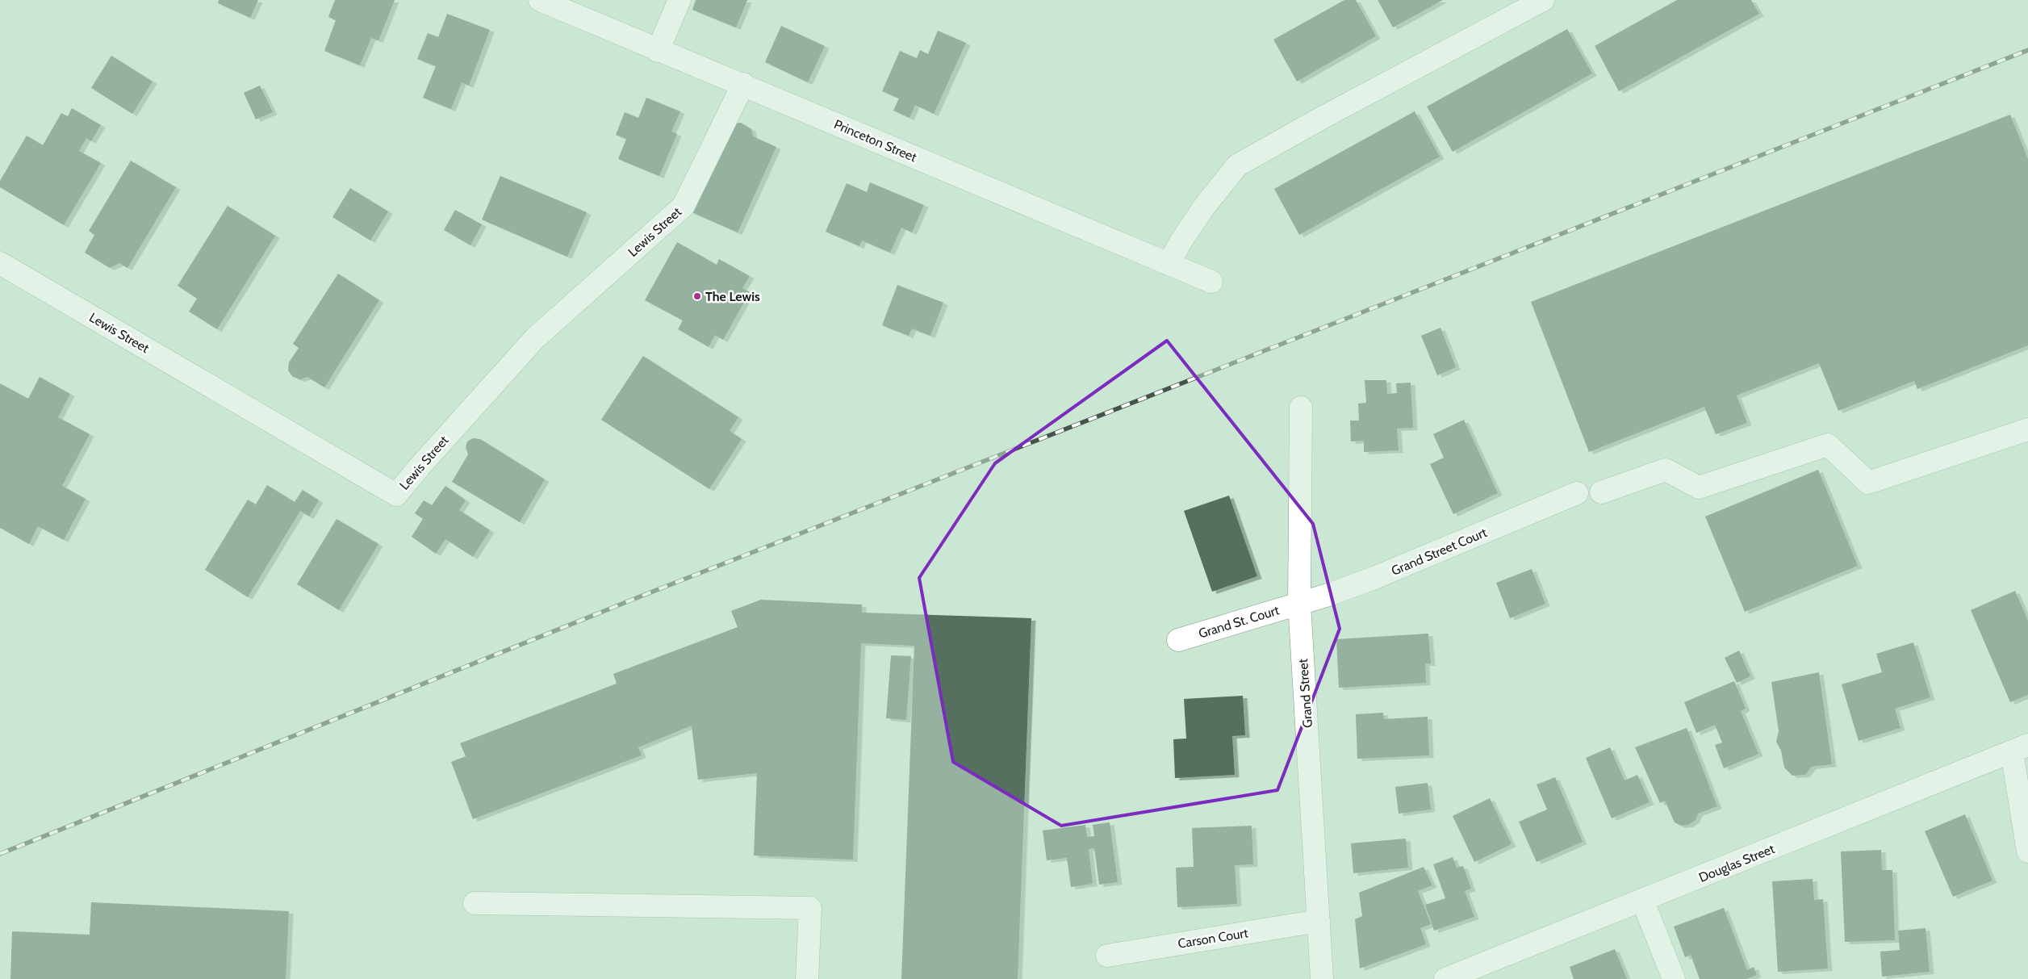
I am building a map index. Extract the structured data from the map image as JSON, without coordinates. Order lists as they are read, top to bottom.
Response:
{
  "streets": {
    "street": [
      "Princeton Street",
      "Lewis Street",
      "Grand Street Court",
      "Grand St. Court",
      "Grand Street",
      "Douglas Street",
      "Carson Court"
    ]
  },
  "crossings": [
    ["Princeton Street", "Lewis Street"],
    ["Grand Street Court", "Grand St. Court"],
    ["Grand Street Court", "Grand Street"],
    ["Grand St. Court", "Grand Street"],
    ["Grand Street", "Carson Court"]
  ],
  "places": ["The Lewis"]
}
